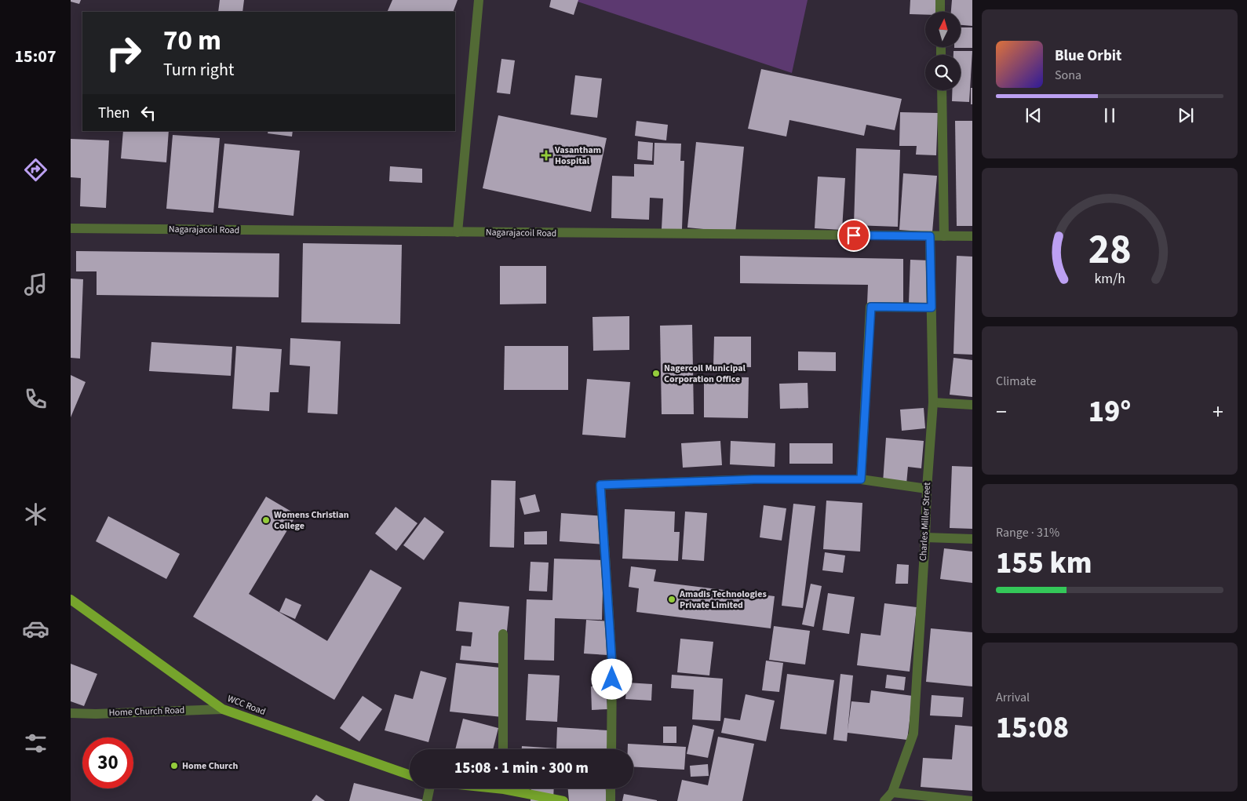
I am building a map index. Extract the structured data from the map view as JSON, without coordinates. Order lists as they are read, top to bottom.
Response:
{
  "streets": {
    "main road": ["WCC Road"],
    "street": ["Nagarajacoil Road", "Charles Miller Street", "Home Church Road"]
  },
  "crossings": [
    ["Nagarajacoil Road", "Charles Miller Street"],
    ["WCC Road", "Home Church Road"]
  ],
  "places": {
    "health": ["Vasantham Hospital"],
    "other": [
      "Nagercoil Municipal Corporation Office",
      "Womens Christian College",
      "Amadis Technologies Private Limited",
      "Home Church"
    ]
  },
  "north": "top",
  "page": {
    "tabs": "15:07",
    "turn": ["70 m", "Turn right"],
    "song": ["Blue Orbit", "Sona"],
    "then": "Then",
    "tile": [
      "Climate",
      ["Range · 31%", "155 km"],
      ["Arrival", "15:08"]
    ],
    "heat": ["−", "19°", "+"],
    "limit": "30",
    "trip": "15:08 · 1 min · 300 m",
    "gauge": ["28", "km/h"]
  }
}
